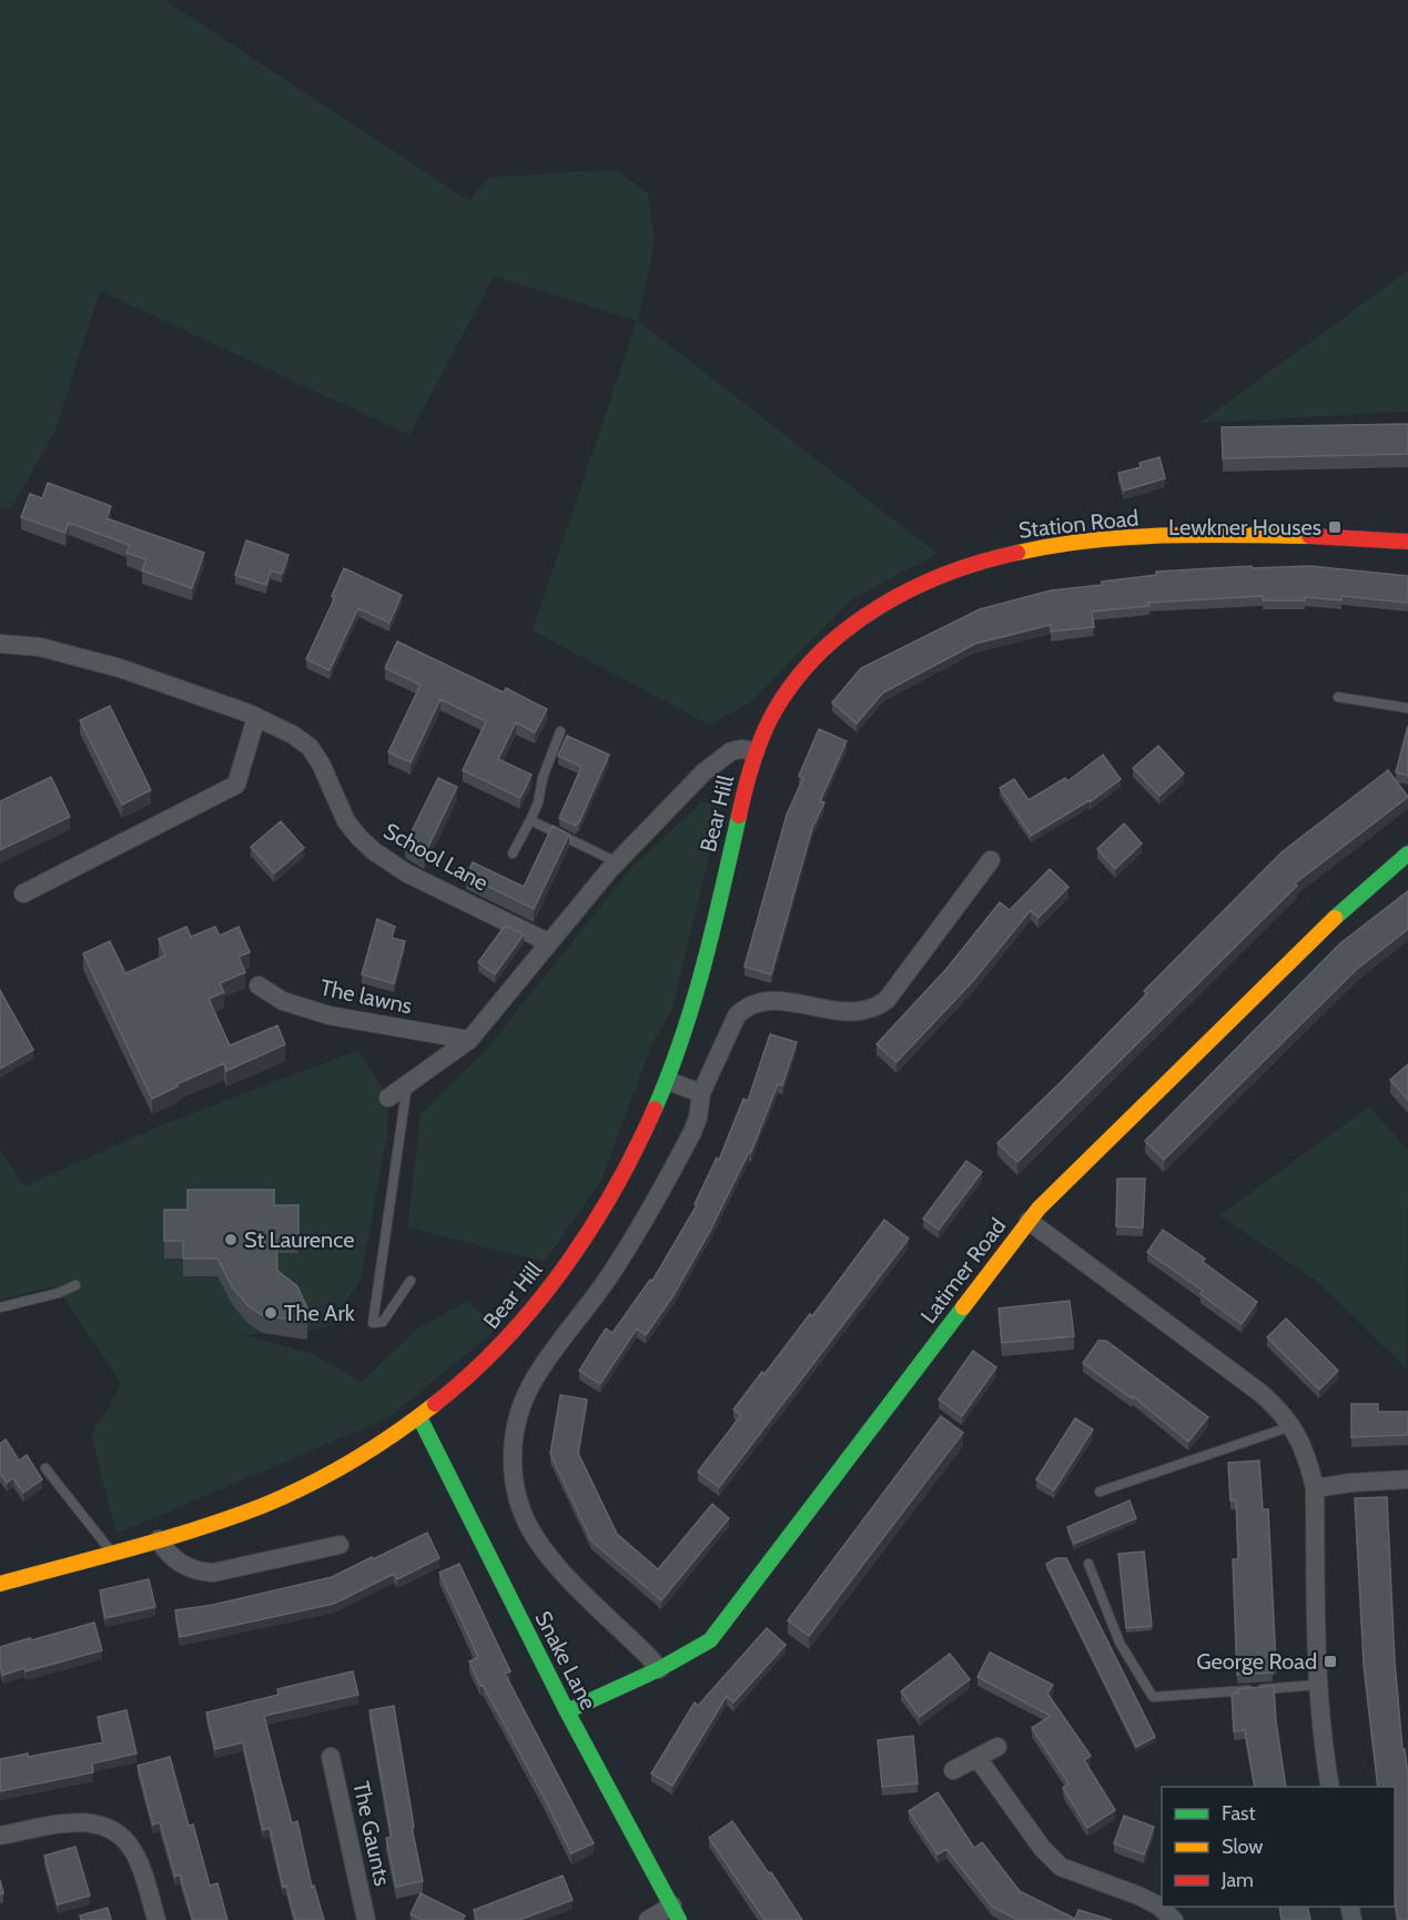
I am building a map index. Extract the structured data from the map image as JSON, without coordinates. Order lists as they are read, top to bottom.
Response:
{
  "streets": {
    "street": [
      "Station Road",
      "Bear Hill",
      "School Lane",
      "The lawns",
      "Latimer Road",
      "Snake Lane",
      "The Gaunts"
    ]
  },
  "crossings": [
    ["Station Road", "Bear Hill"],
    ["Bear Hill", "Snake Lane"],
    ["Latimer Road", "Snake Lane"]
  ],
  "places": {
    "transit": ["Lewkner Houses", "George Road"],
    "other": ["St Laurence", "The Ark"]
  },
  "legend": ["Fast", "Slow", "Jam"]
}
